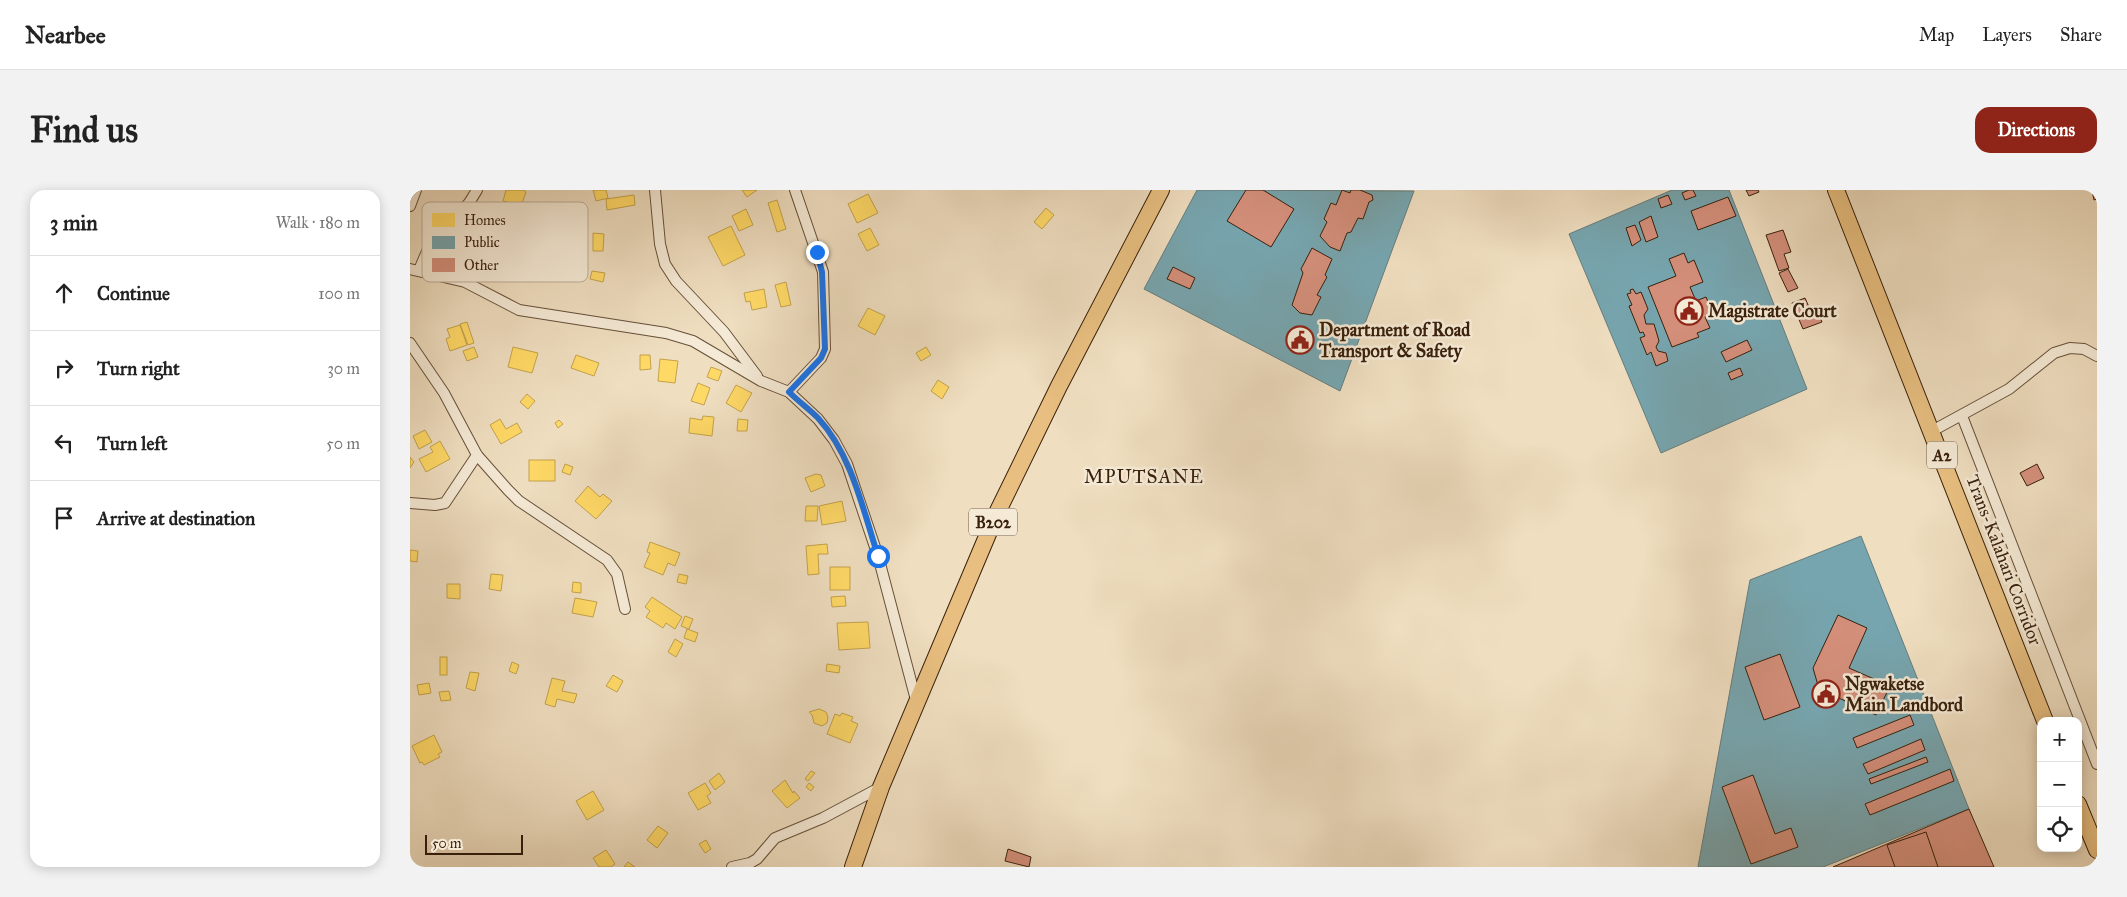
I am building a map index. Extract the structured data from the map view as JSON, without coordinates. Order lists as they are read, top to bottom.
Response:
{
  "streets": {
    "main road": ["A2", "B202", "Trans-Kalahari Corridor"]
  },
  "districts": ["MPUTSANE"],
  "places": {
    "public building": ["Magistrate Court", "Department of Road Transport & Safety", "Ngwaketse Main Landbord"]
  },
  "legend": ["Homes", "Public", "Other"],
  "scale_bar": "50 m",
  "page": {
    "header": "Nearbee",
    "nav": ["Map", "Layers", "Share"],
    "buttons": "Directions",
    "title": "Find us",
    "heading": ["3 min", "Walk · 180 m"],
    "list": [
      ["Continue", "100 m"],
      ["Turn right", "30 m"],
      ["Turn left", "50 m"],
      "Arrive at destination"
    ],
    "map_buttons": ["+", "−"],
    "scale": "50 m"
  }
}
